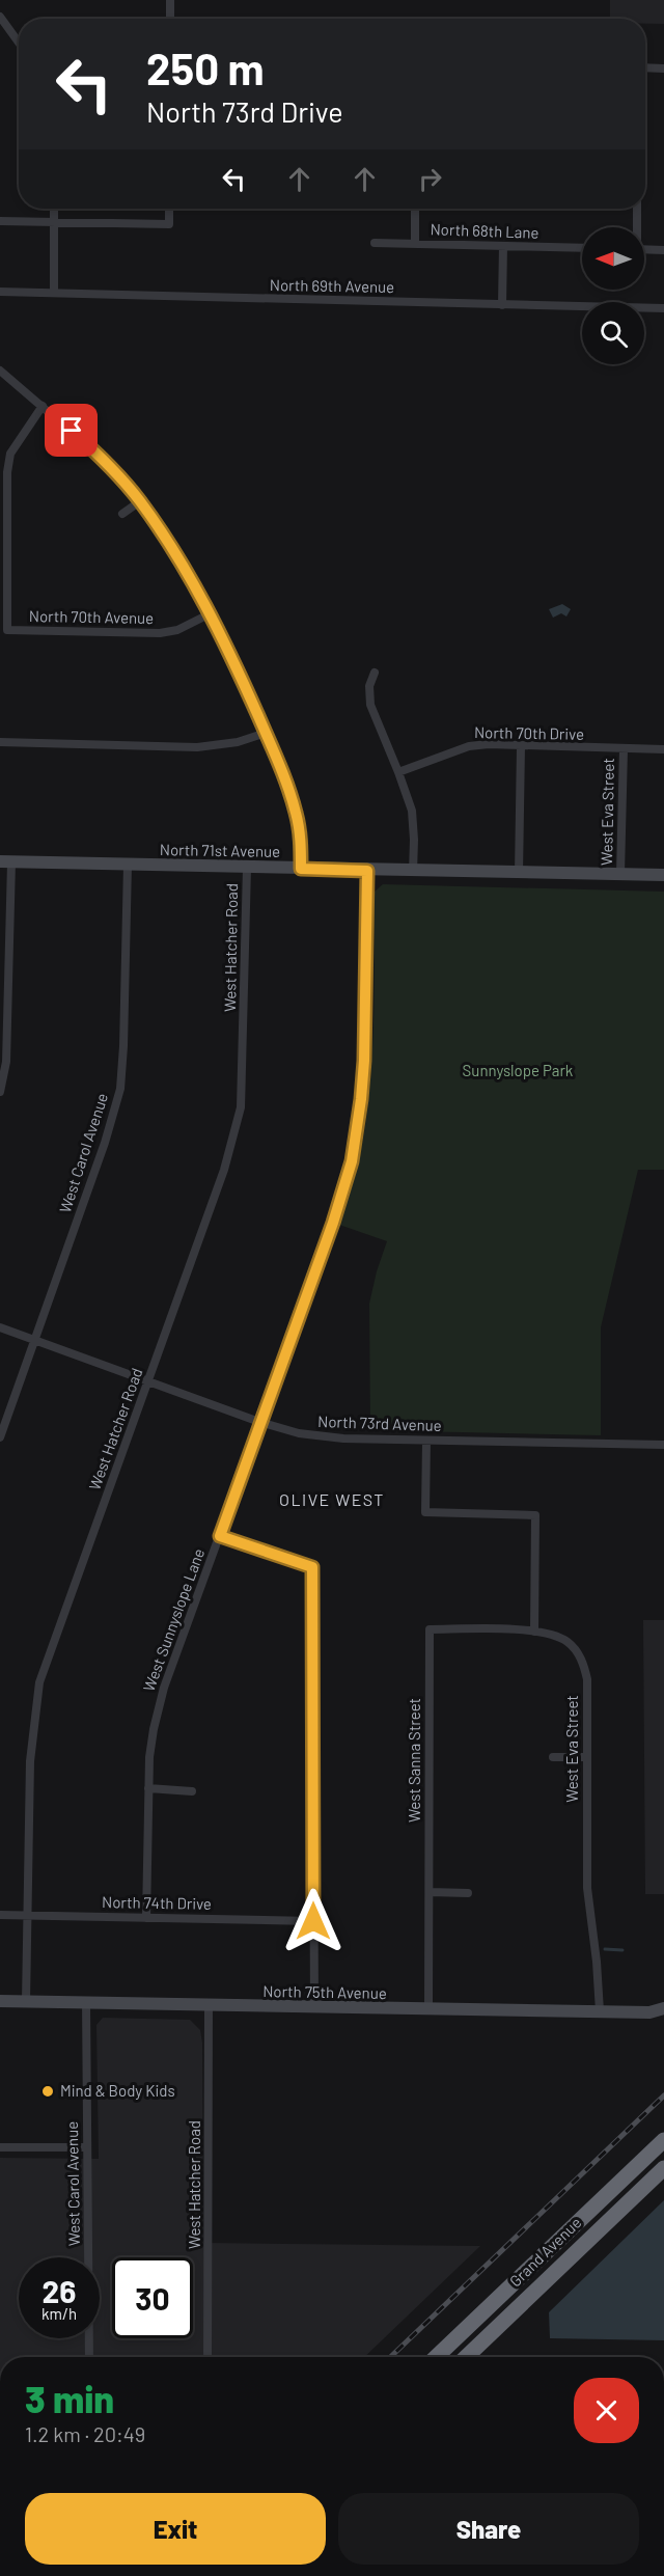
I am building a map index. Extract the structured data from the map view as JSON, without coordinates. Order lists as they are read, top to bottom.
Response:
{
  "streets": {
    "highway": ["Grand Avenue"],
    "main road": ["North 71st Avenue", "North 75th Avenue"],
    "street": [
      "North 68th Lane",
      "North 69th Avenue",
      "North 70th Avenue",
      "North 70th Drive",
      "West Eva Street",
      "West Hatcher Road",
      "West Carol Avenue",
      "North 73rd Avenue",
      "West Sunnyslope Lane",
      "West Sanna Street",
      "North 74th Drive"
    ]
  },
  "crossings": [
    ["North 70th Drive", "West Eva Street"],
    ["West Eva Street", "North 71st Avenue"],
    ["West Eva Street", "West Sanna Street"],
    ["West Eva Street", "North 75th Avenue"],
    ["North 71st Avenue", "West Hatcher Road"],
    ["North 71st Avenue", "West Carol Avenue"],
    ["North 71st Avenue", "West Sunnyslope Lane"],
    ["West Hatcher Road", "North 73rd Avenue"],
    ["West Hatcher Road", "North 74th Drive"],
    ["West Hatcher Road", "North 75th Avenue"],
    ["West Carol Avenue", "North 73rd Avenue"],
    ["West Carol Avenue", "North 75th Avenue"],
    ["North 73rd Avenue", "West Sunnyslope Lane"],
    ["West Sunnyslope Lane", "North 74th Drive"],
    ["West Sanna Street", "North 75th Avenue"]
  ],
  "districts": ["OLIVE WEST"],
  "parks": ["Sunnyslope Park"],
  "places": ["Mind & Body Kids"],
  "north": "left",
  "page": {
    "turn": ["250 m", "North 73rd Drive"],
    "speed": "26 km/h",
    "limit": "30",
    "heading": ["3 min", "1.2 km · 20:49"],
    "buttons": ["Exit", "Share"]
  }
}
